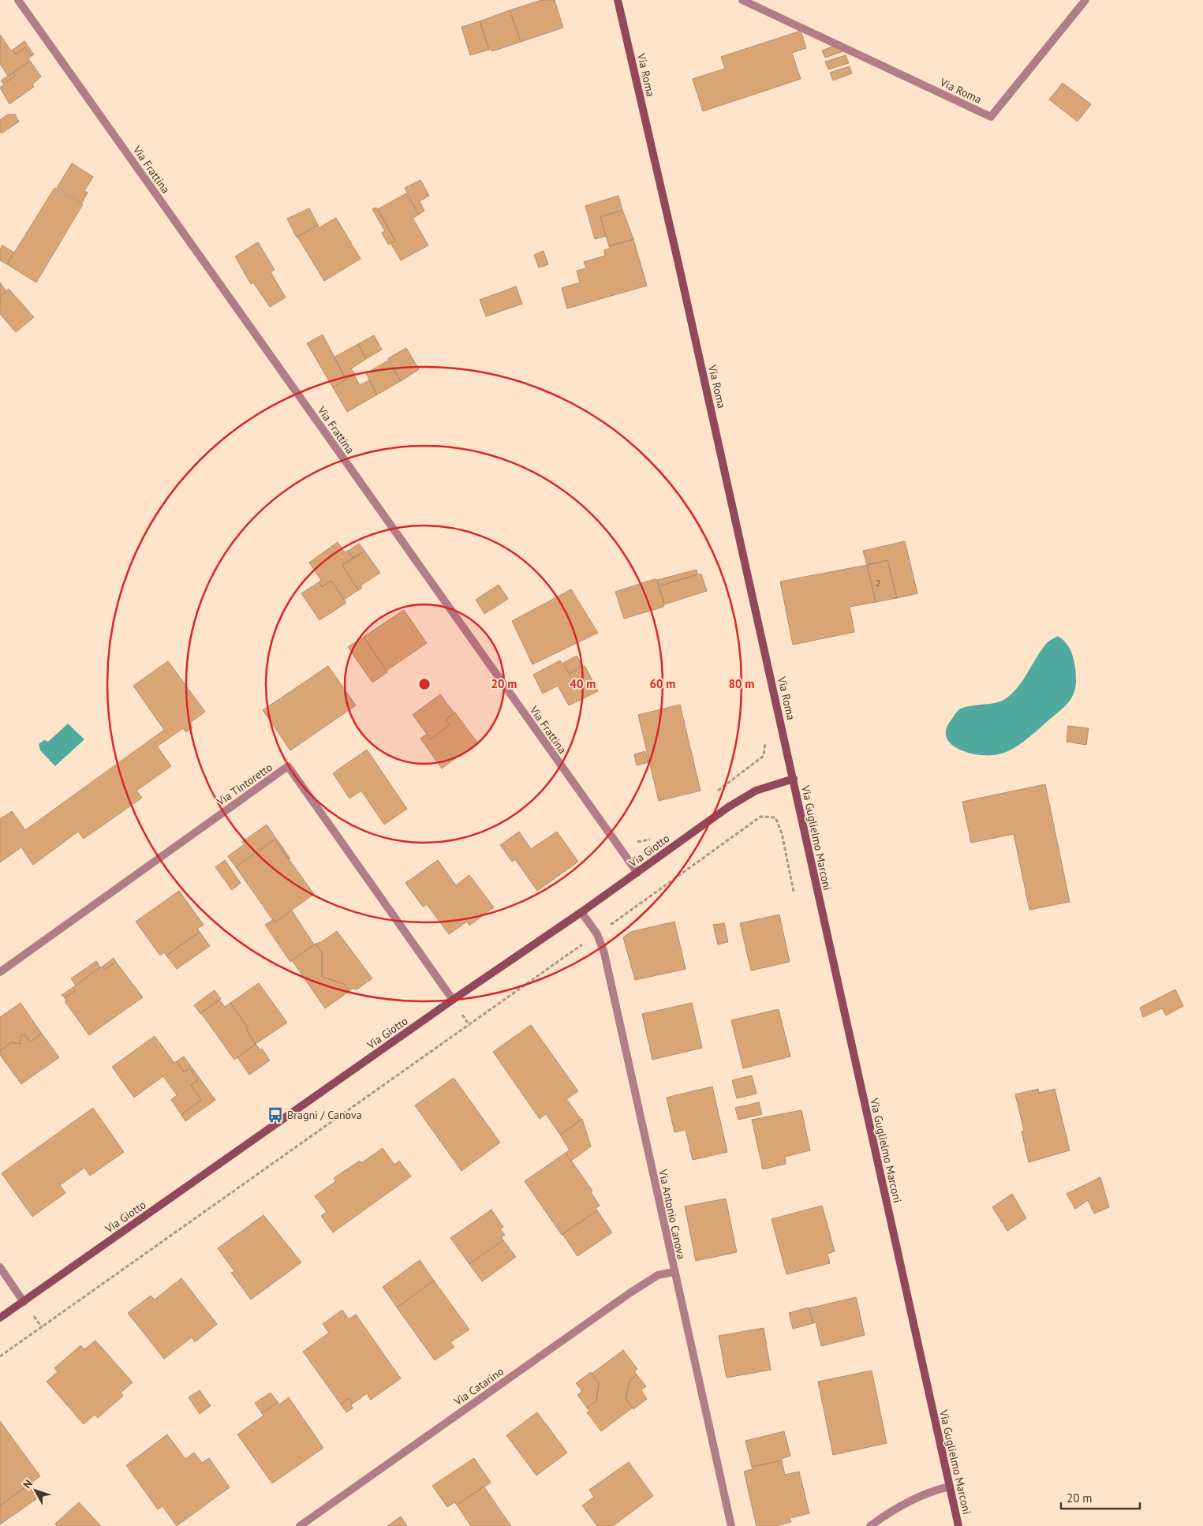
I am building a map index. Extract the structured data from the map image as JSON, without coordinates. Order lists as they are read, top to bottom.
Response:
{
  "streets": {
    "main road": ["Via Roma", "Via Guglielmo Marconi", "Via Giotto"],
    "street": [
      "Via Frattina",
      "Via Tintoretto",
      "Via Antonio Canova",
      "Via Catarino"
    ]
  },
  "crossings": [
    ["Via Roma", "Via Guglielmo Marconi"],
    ["Via Roma", "Via Giotto"],
    ["Via Frattina", "Via Giotto"],
    ["Via Tintoretto", "Via Giotto"],
    ["Via Guglielmo Marconi", "Via Giotto"],
    ["Via Giotto", "Via Antonio Canova"],
    ["Via Antonio Canova", "Via Catarino"]
  ],
  "places": {
    "bus stop": ["Bragni / Canova"]
  },
  "house_numbers": ["2"],
  "scale_bar": "20 m",
  "north": "top left",
  "rings": [
    "20 m",
    "40 m",
    "60 m",
    "80 m"
  ]
}
